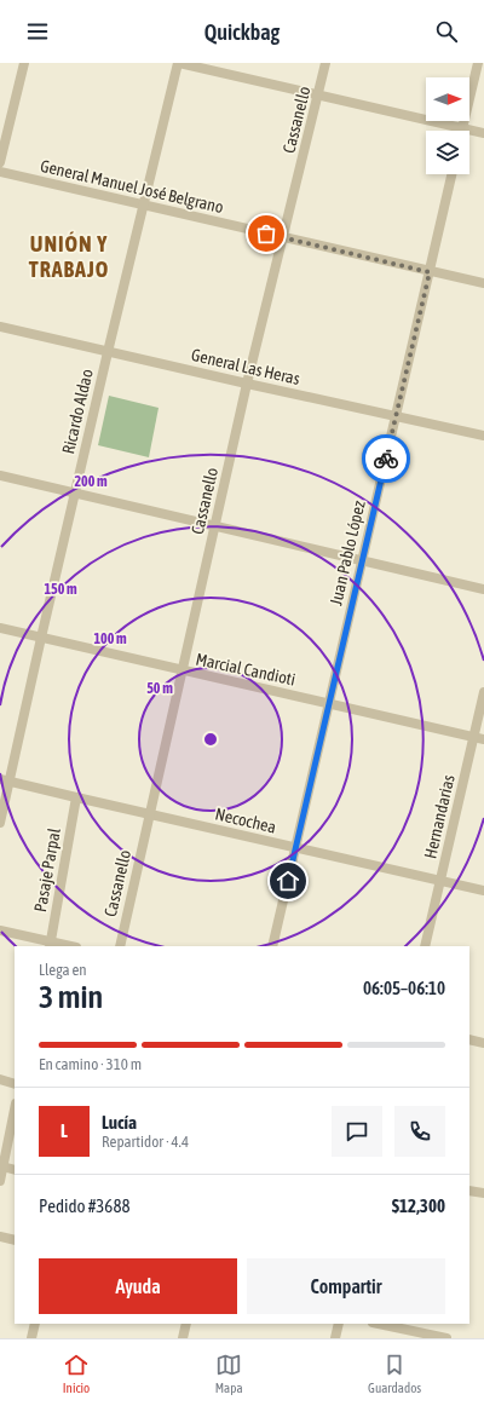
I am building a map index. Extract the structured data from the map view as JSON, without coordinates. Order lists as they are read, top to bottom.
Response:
{
  "streets": {
    "street": [
      "Cassanello",
      "General Manuel José Belgrano",
      "General Las Heras",
      "Ricardo Aldao",
      "Juan Pablo López",
      "Marcial Candioti",
      "Hernandarias",
      "Necochea",
      "Pasaje Parpal"
    ]
  },
  "crossings": [
    ["Cassanello", "General Manuel José Belgrano"],
    ["Cassanello", "General Las Heras"],
    ["Cassanello", "Marcial Candioti"],
    ["Cassanello", "Necochea"],
    ["General Manuel José Belgrano", "Ricardo Aldao"],
    ["General Manuel José Belgrano", "Juan Pablo López"],
    ["General Las Heras", "Ricardo Aldao"],
    ["General Las Heras", "Juan Pablo López"],
    ["Ricardo Aldao", "Marcial Candioti"],
    ["Ricardo Aldao", "Necochea"],
    ["Juan Pablo López", "Marcial Candioti"],
    ["Juan Pablo López", "Necochea"],
    ["Marcial Candioti", "Hernandarias"],
    ["Hernandarias", "Necochea"],
    ["Necochea", "Pasaje Parpal"]
  ],
  "districts": ["UNIÓN Y TRABAJO"],
  "north": "right",
  "page": {
    "header": "Quickbag",
    "heading": ["3 min", "Llega en", "06:05–06:10"],
    "panel": [
      "Lucía",
      "Repartidor · 4.4",
      "Pedido #3688",
      "$12,300"
    ],
    "bar": "En camino · 310 m",
    "round": "L",
    "buttons": ["Ayuda", "Compartir"],
    "tabs": ["Inicio", "Mapa", "Guardados"]
  },
  "rings": [
    "200 m",
    "150 m",
    "100 m",
    "50 m"
  ]
}
